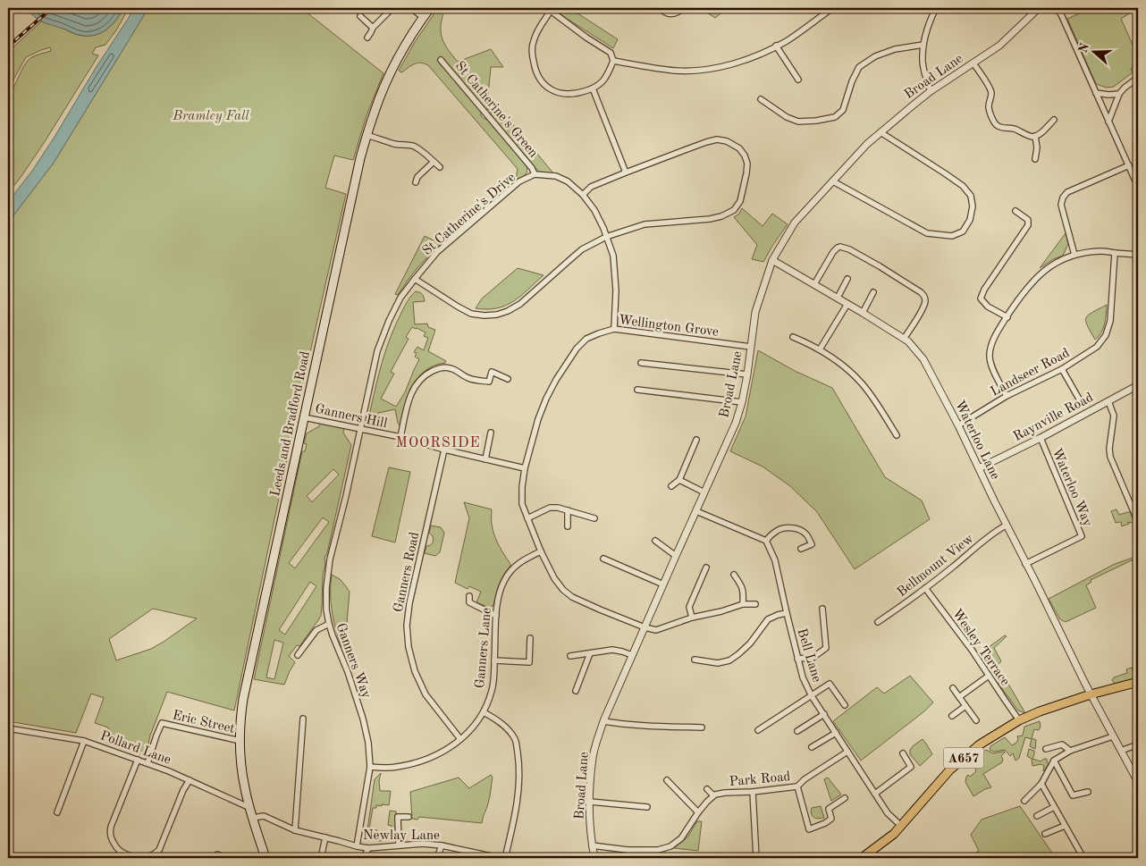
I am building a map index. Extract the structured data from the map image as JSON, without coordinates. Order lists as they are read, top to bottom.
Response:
{
  "streets": {
    "main road": ["Leeds and Bradford Road", "A657"],
    "street": [
      "Broad Lane",
      "St Catherine's Green",
      "St Catherine's Drive",
      "Wellington Grove",
      "Landseer Road",
      "Ganners Hill",
      "Raynville Road",
      "Waterloo Lane",
      "Waterloo Way",
      "Bellmount View",
      "Ganners Road",
      "Wesley Terrace",
      "Ganners Lane",
      "Bell Lane",
      "Ganners Way",
      "Eric Street",
      "Pollard Lane",
      "Park Road",
      "Newlay Lane"
    ]
  },
  "crossings": [
    ["Broad Lane", "Wellington Grove"],
    ["Broad Lane", "Waterloo Lane"],
    ["Broad Lane", "Park Road"],
    ["St Catherine's Green", "St Catherine's Drive"],
    ["St Catherine's Drive", "Wellington Grove"],
    ["St Catherine's Drive", "Ganners Hill"],
    ["St Catherine's Drive", "Ganners Way"],
    ["Wellington Grove", "Ganners Hill"],
    ["Wellington Grove", "Ganners Lane"],
    ["Landseer Road", "Waterloo Lane"],
    ["Ganners Hill", "Leeds and Bradford Road"],
    ["Ganners Hill", "Ganners Road"],
    ["Ganners Hill", "Ganners Way"],
    ["Raynville Road", "Waterloo Lane"],
    ["Raynville Road", "Waterloo Way"],
    ["Leeds and Bradford Road", "Eric Street"],
    ["Leeds and Bradford Road", "Pollard Lane"],
    ["Leeds and Bradford Road", "Newlay Lane"],
    ["Waterloo Lane", "Waterloo Way"],
    ["Waterloo Lane", "Bellmount View"],
    ["Waterloo Lane", "A657"],
    ["Bellmount View", "Wesley Terrace"],
    ["Ganners Road", "Ganners Lane"],
    ["Wesley Terrace", "A657"],
    ["Ganners Lane", "Ganners Way"],
    ["Bell Lane", "A657"],
    ["Bell Lane", "Park Road"],
    ["Ganners Way", "Newlay Lane"],
    ["Eric Street", "Pollard Lane"]
  ],
  "districts": ["MOORSIDE"],
  "parks": ["Bramley Fall"],
  "north": "left"
}
